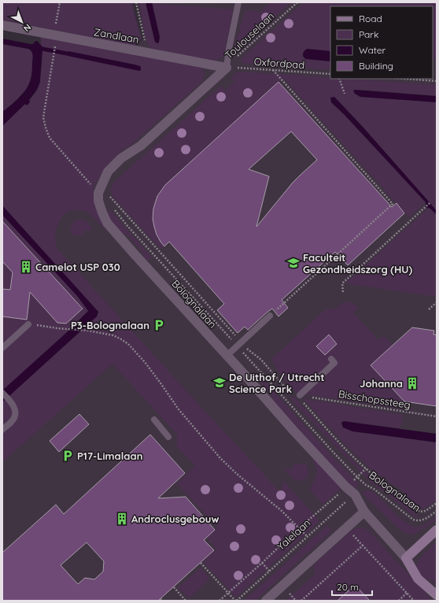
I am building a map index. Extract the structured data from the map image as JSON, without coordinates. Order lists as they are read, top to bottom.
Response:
{
  "streets": {
    "street": ["Zandlaan", "Bolognalaan"],
    "path": [
      "Toulouselaan",
      "Oxfordpad",
      "Bisschopssteeg",
      "Yalelaan"
    ]
  },
  "crossings": [
    ["Zandlaan", "Toulouselaan"],
    ["Zandlaan", "Oxfordpad"],
    ["Toulouselaan", "Oxfordpad"],
    ["Bolognalaan", "Yalelaan"]
  ],
  "places": {
    "school or university": ["Faculteit Gezondheidszorg (HU)", "De Uithof / Utrecht Science Park"],
    "building": ["Camelot USP 030", "Johanna", "Androclusgebouw"],
    "parking": ["P3-Bolognalaan", "P17-Limalaan"]
  },
  "legend": [
    "Road",
    "Park",
    "Water",
    "Building"
  ],
  "scale_bar": "20 m",
  "north": "bottom right"
}
